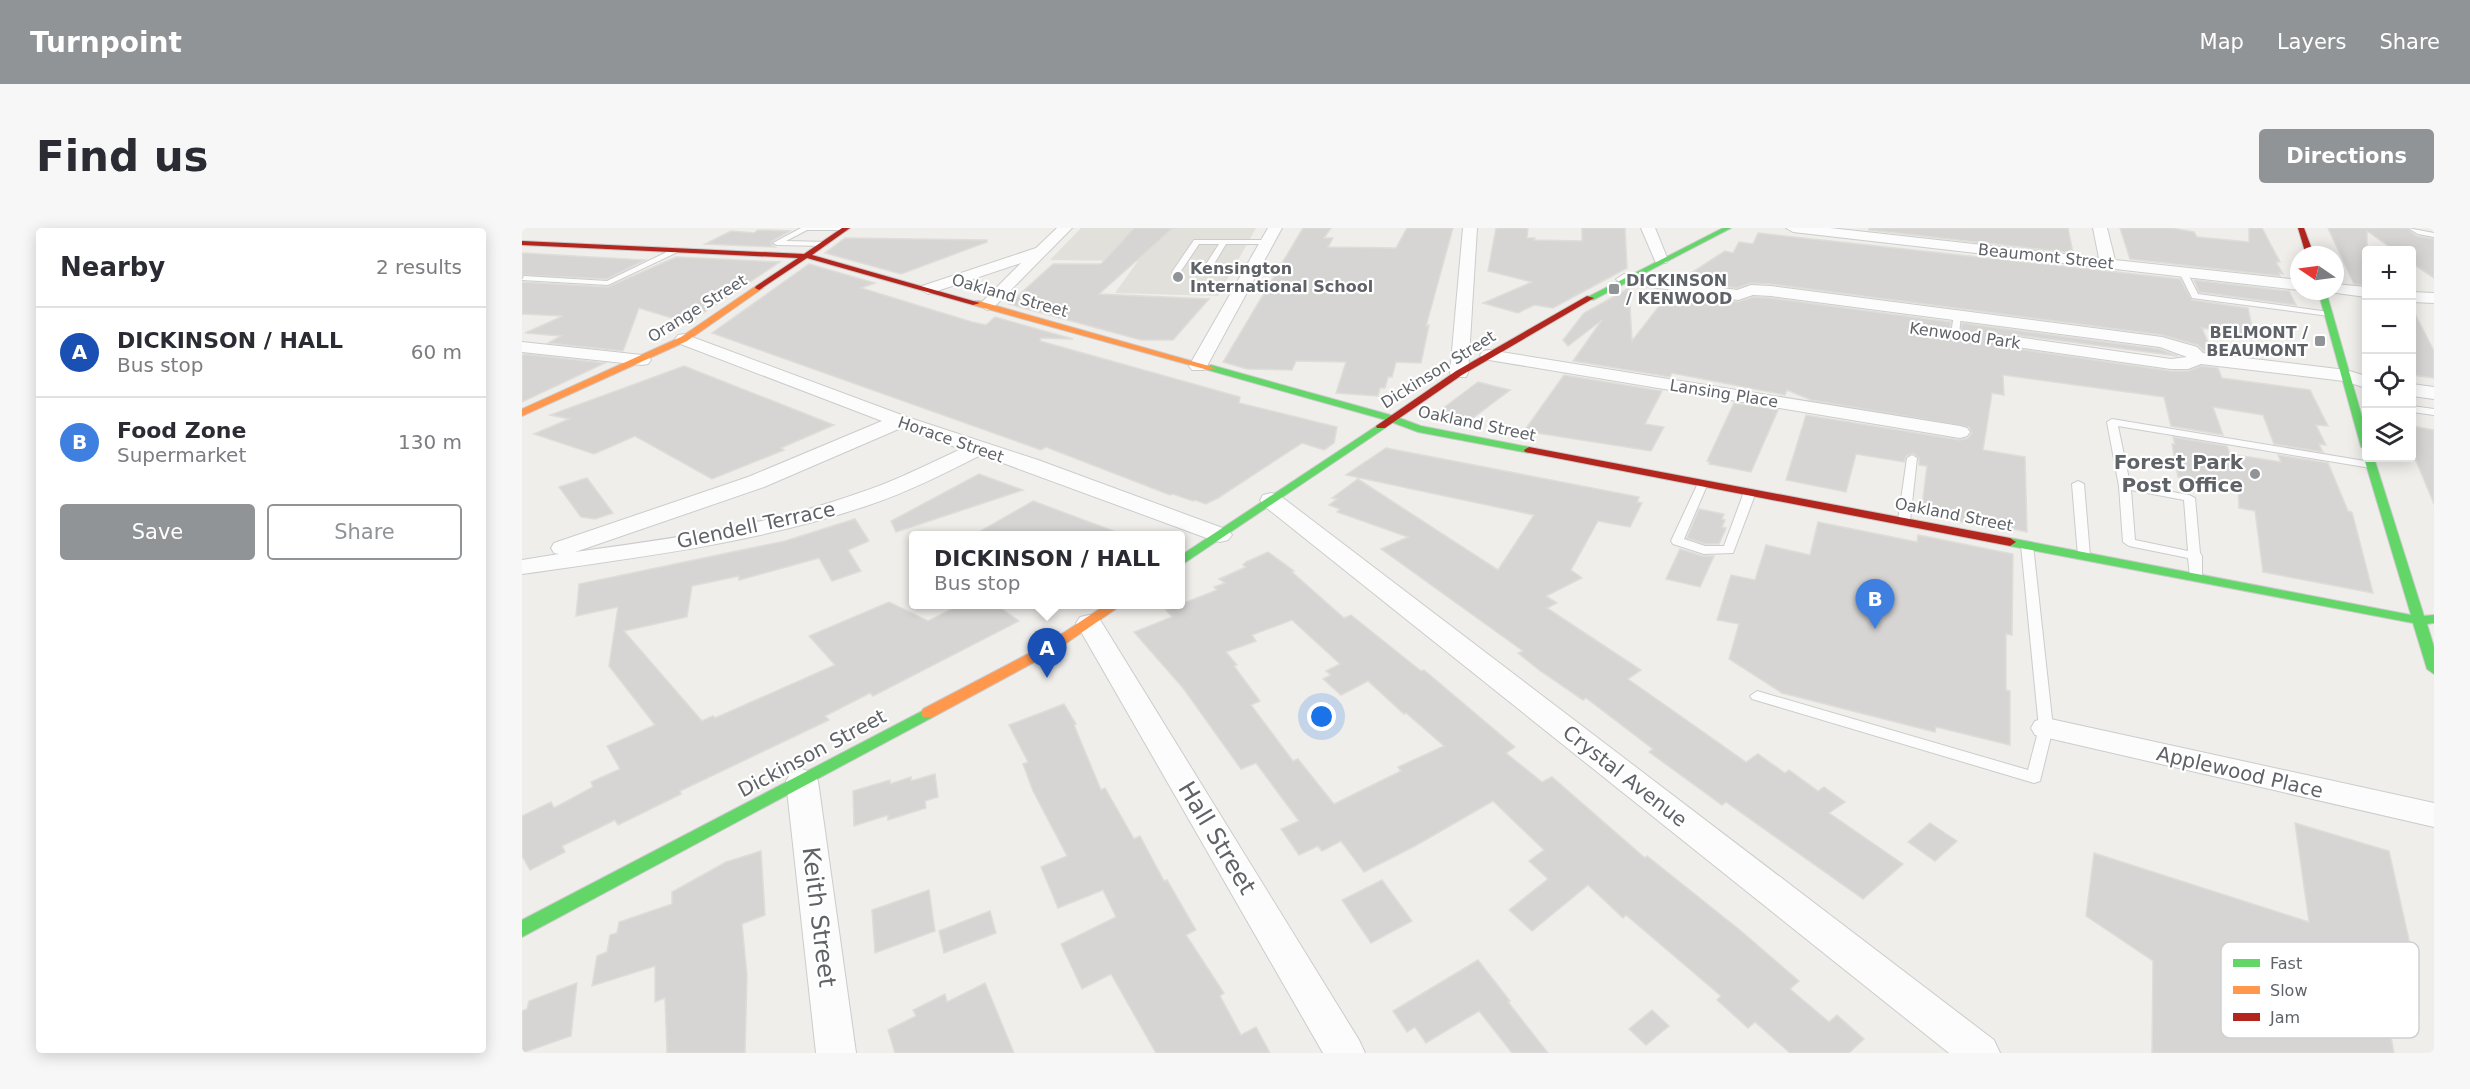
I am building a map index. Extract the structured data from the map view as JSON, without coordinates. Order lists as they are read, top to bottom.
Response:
{
  "streets": {
    "main road": ["Oakland Street", "Orange Street", "Dickinson Street"],
    "street": [
      "Beaumont Street",
      "Kenwood Park",
      "Lansing Place",
      "Horace Street",
      "Glendell Terrace",
      "Applewood Place",
      "Crystal Avenue",
      "Hall Street",
      "Keith Street"
    ]
  },
  "crossings": [
    ["Oakland Street", "Orange Street"],
    ["Oakland Street", "Dickinson Street"],
    ["Orange Street", "Horace Street"],
    ["Kenwood Park", "Dickinson Street"],
    ["Dickinson Street", "Lansing Place"],
    ["Dickinson Street", "Horace Street"],
    ["Dickinson Street", "Crystal Avenue"],
    ["Dickinson Street", "Hall Street"],
    ["Dickinson Street", "Keith Street"],
    ["Horace Street", "Glendell Terrace"]
  ],
  "places": {
    "other": ["Kensington International School", "Forest Park Post Office"],
    "transit": ["DICKINSON / KENWOOD", "BELMONT / BEAUMONT"]
  },
  "legend": ["Fast", "Slow", "Jam"],
  "north": "left",
  "page": {
    "header": "Turnpoint",
    "nav": ["Map", "Layers", "Share"],
    "buttons": [
      "Directions",
      ["Save", "Share"]
    ],
    "title": "Find us",
    "heading": ["Nearby", "2 results"],
    "map_buttons": ["+", "−"],
    "list": [
      {
        "mark": "A",
        "name": "DICKINSON / HALL",
        "note": "Bus stop",
        "value": "60 m"
      },
      {
        "mark": "B",
        "name": "Food Zone",
        "note": "Supermarket",
        "value": "130 m"
      }
    ],
    "popup": ["DICKINSON / HALL", "Bus stop"],
    "pins": ["B", "A"]
  }
}
